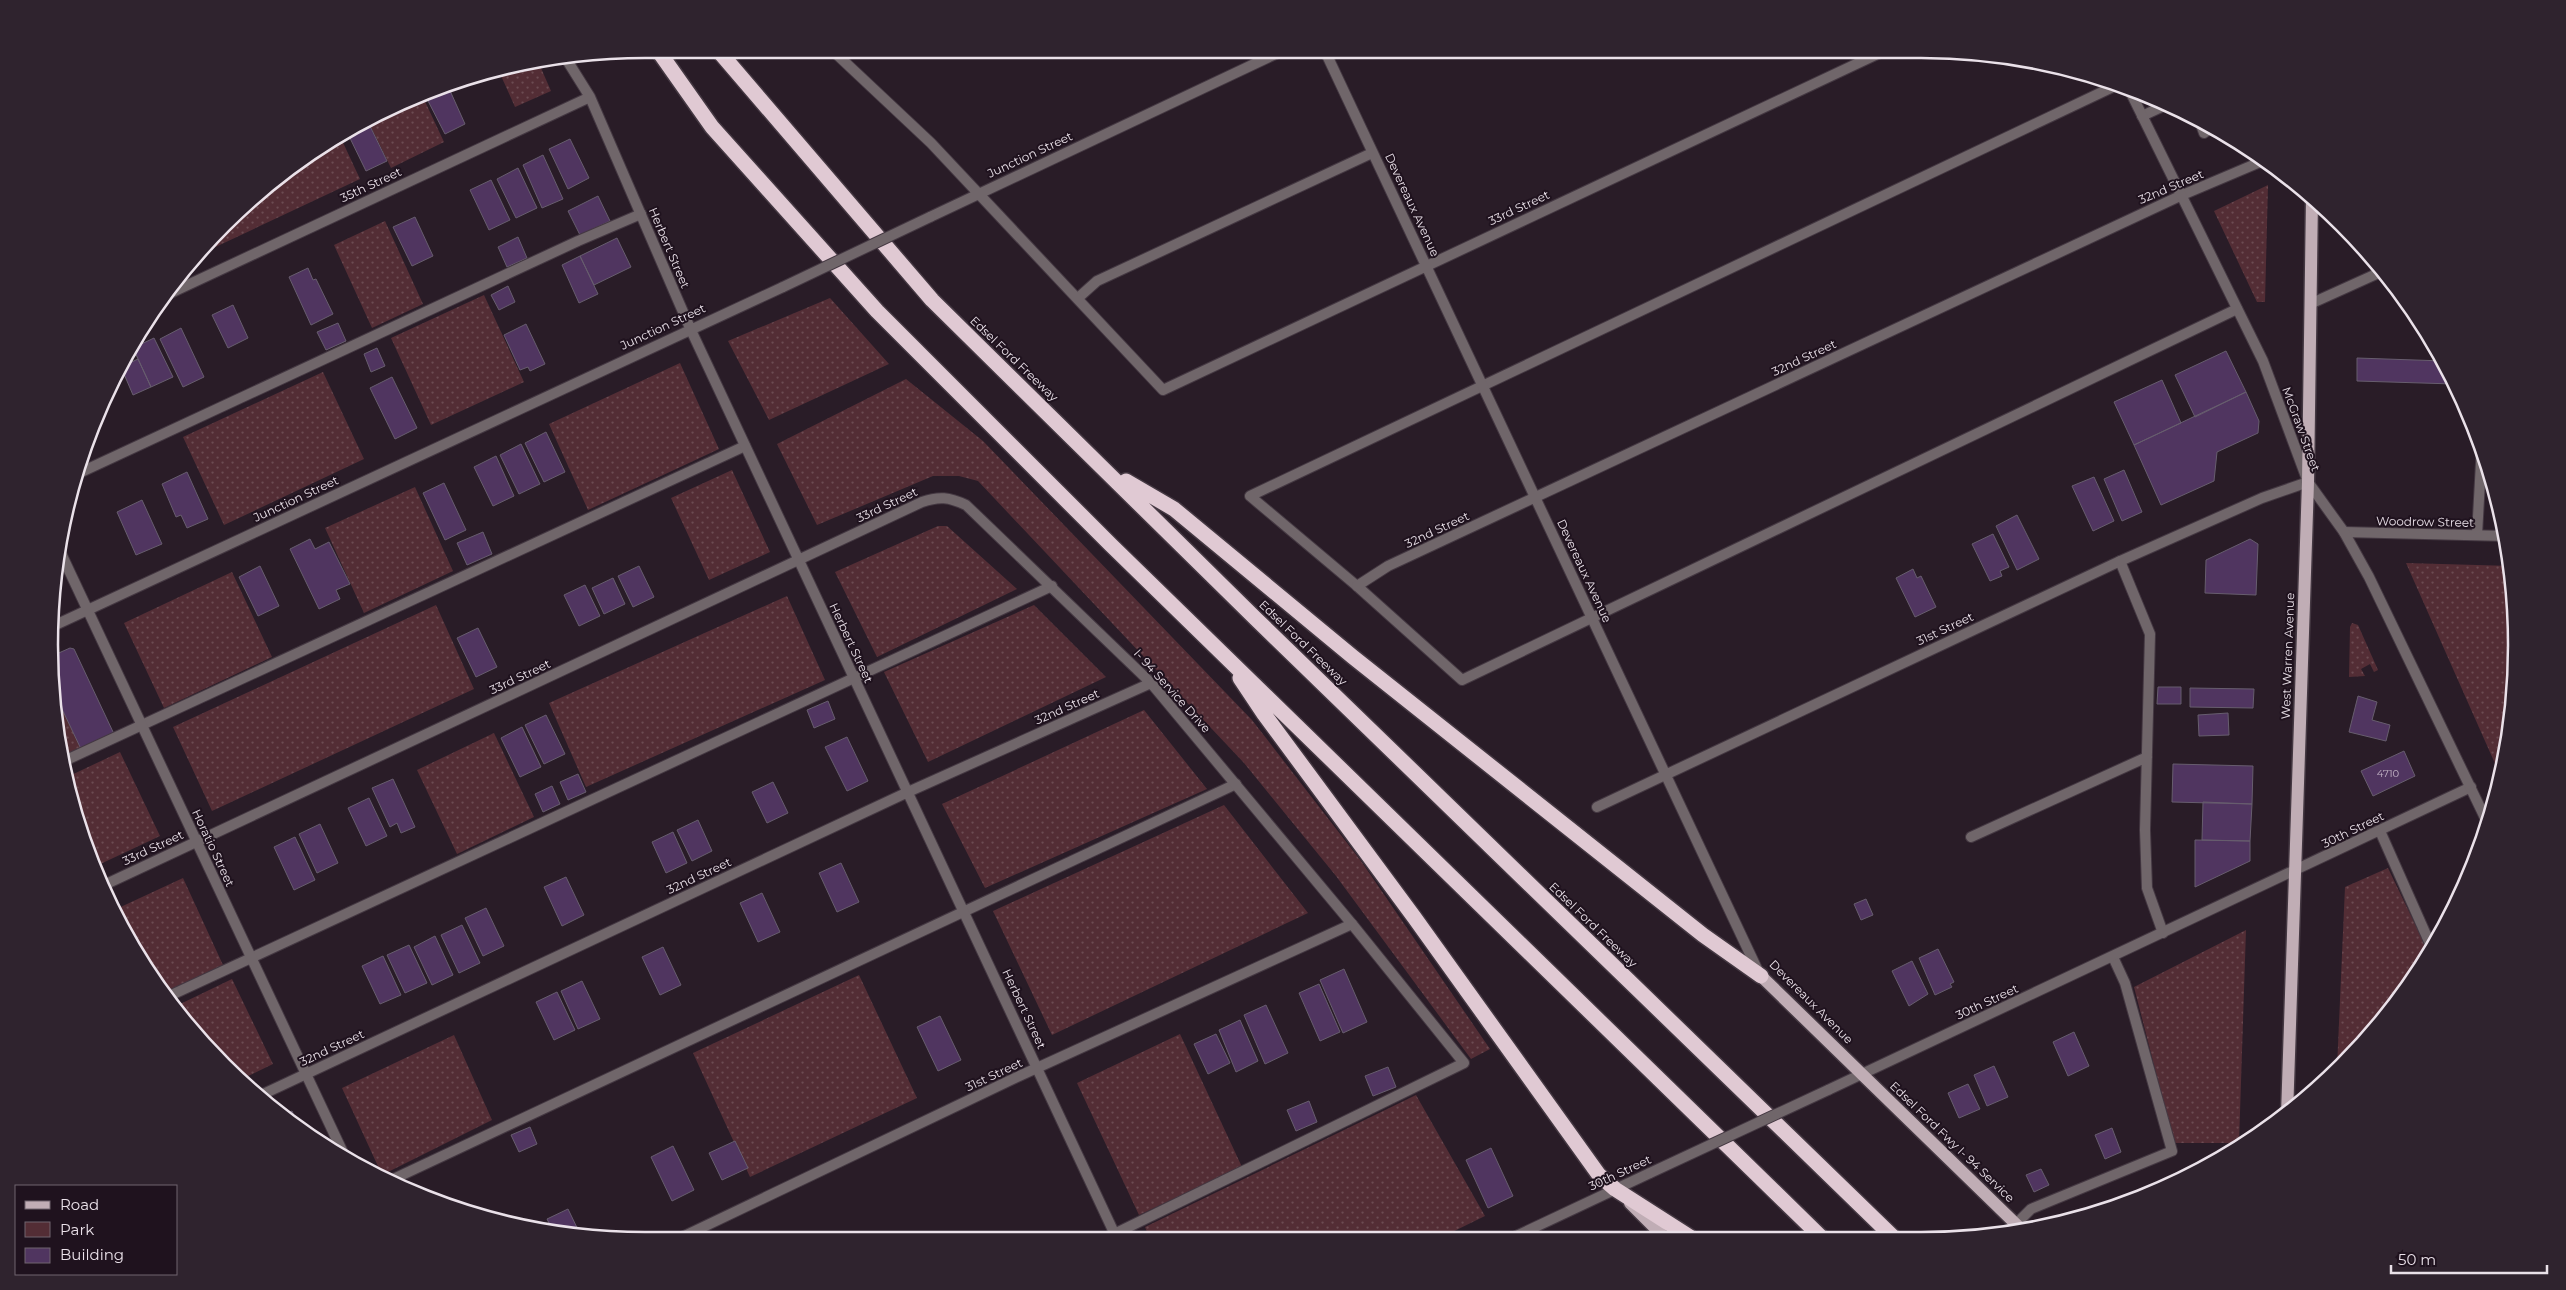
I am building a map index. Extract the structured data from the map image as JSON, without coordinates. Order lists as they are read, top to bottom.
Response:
{
  "streets": {
    "highway": ["Edsel Ford Freeway"],
    "main road": ["Devereaux Avenue", "West Warren Avenue", "Edsel Ford Fwy I- 94 Service"],
    "street": [
      "Junction Street",
      "35th Street",
      "32nd Street",
      "33rd Street",
      "Herbert Street",
      "McGraw Street",
      "Woodrow Street",
      "31st Street",
      "I- 94 Service Drive",
      "30th Street",
      "Horatio Street"
    ]
  },
  "crossings": [
    ["Junction Street", "Herbert Street"],
    ["Junction Street", "Horatio Street"],
    ["35th Street", "Herbert Street"],
    ["32nd Street", "Devereaux Avenue"],
    ["32nd Street", "Herbert Street"],
    ["32nd Street", "McGraw Street"],
    ["32nd Street", "I- 94 Service Drive"],
    ["32nd Street", "Horatio Street"],
    ["Devereaux Avenue", "33rd Street"],
    ["Devereaux Avenue", "31st Street"],
    ["Devereaux Avenue", "30th Street"],
    ["Devereaux Avenue", "Edsel Ford Fwy I- 94 Service"],
    ["33rd Street", "Herbert Street"],
    ["33rd Street", "I- 94 Service Drive"],
    ["33rd Street", "Horatio Street"],
    ["Herbert Street", "31st Street"],
    ["McGraw Street", "Woodrow Street"],
    ["McGraw Street", "31st Street"],
    ["McGraw Street", "West Warren Avenue"],
    ["McGraw Street", "30th Street"],
    ["31st Street", "West Warren Avenue"],
    ["31st Street", "I- 94 Service Drive"],
    ["West Warren Avenue", "30th Street"],
    ["30th Street", "Edsel Ford Fwy I- 94 Service"]
  ],
  "house_numbers": ["4710"],
  "legend": ["Road", "Park", "Building"],
  "scale_bar": "50 m"
}
